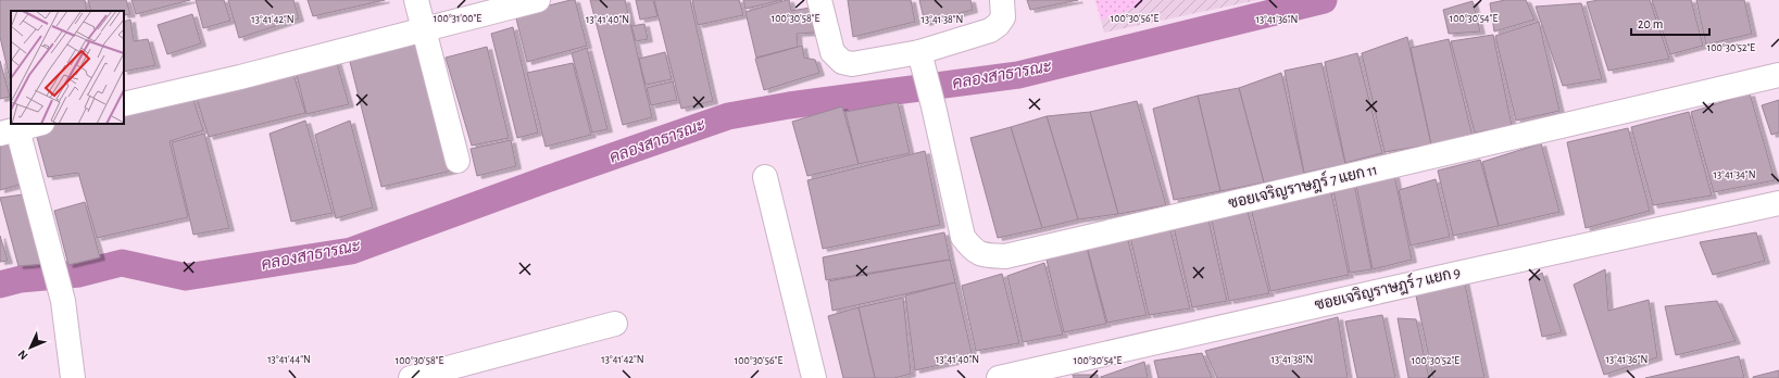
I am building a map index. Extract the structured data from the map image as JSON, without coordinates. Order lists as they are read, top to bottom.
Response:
{
  "streets": {
    "street": ["ซอยเจริญราษฎร์ 7 แยก 11", "ซอยเจริญราษฎร์ 7 แยก 9"]
  },
  "water": ["คลองสาธารณะ"],
  "scale_bar": "20 m",
  "north": "bottom left",
  "coordinates": [
    "100°31'00\"E",
    "100°30'58\"E",
    "100°30'56\"E",
    "100°30'54\"E",
    "13°41'42\"N",
    "13°41'40\"N",
    "13°41'38\"N",
    "13°41'36\"N",
    "100°30'52\"E",
    "13°41'34\"N",
    "13°41'44\"N"
  ]
}
